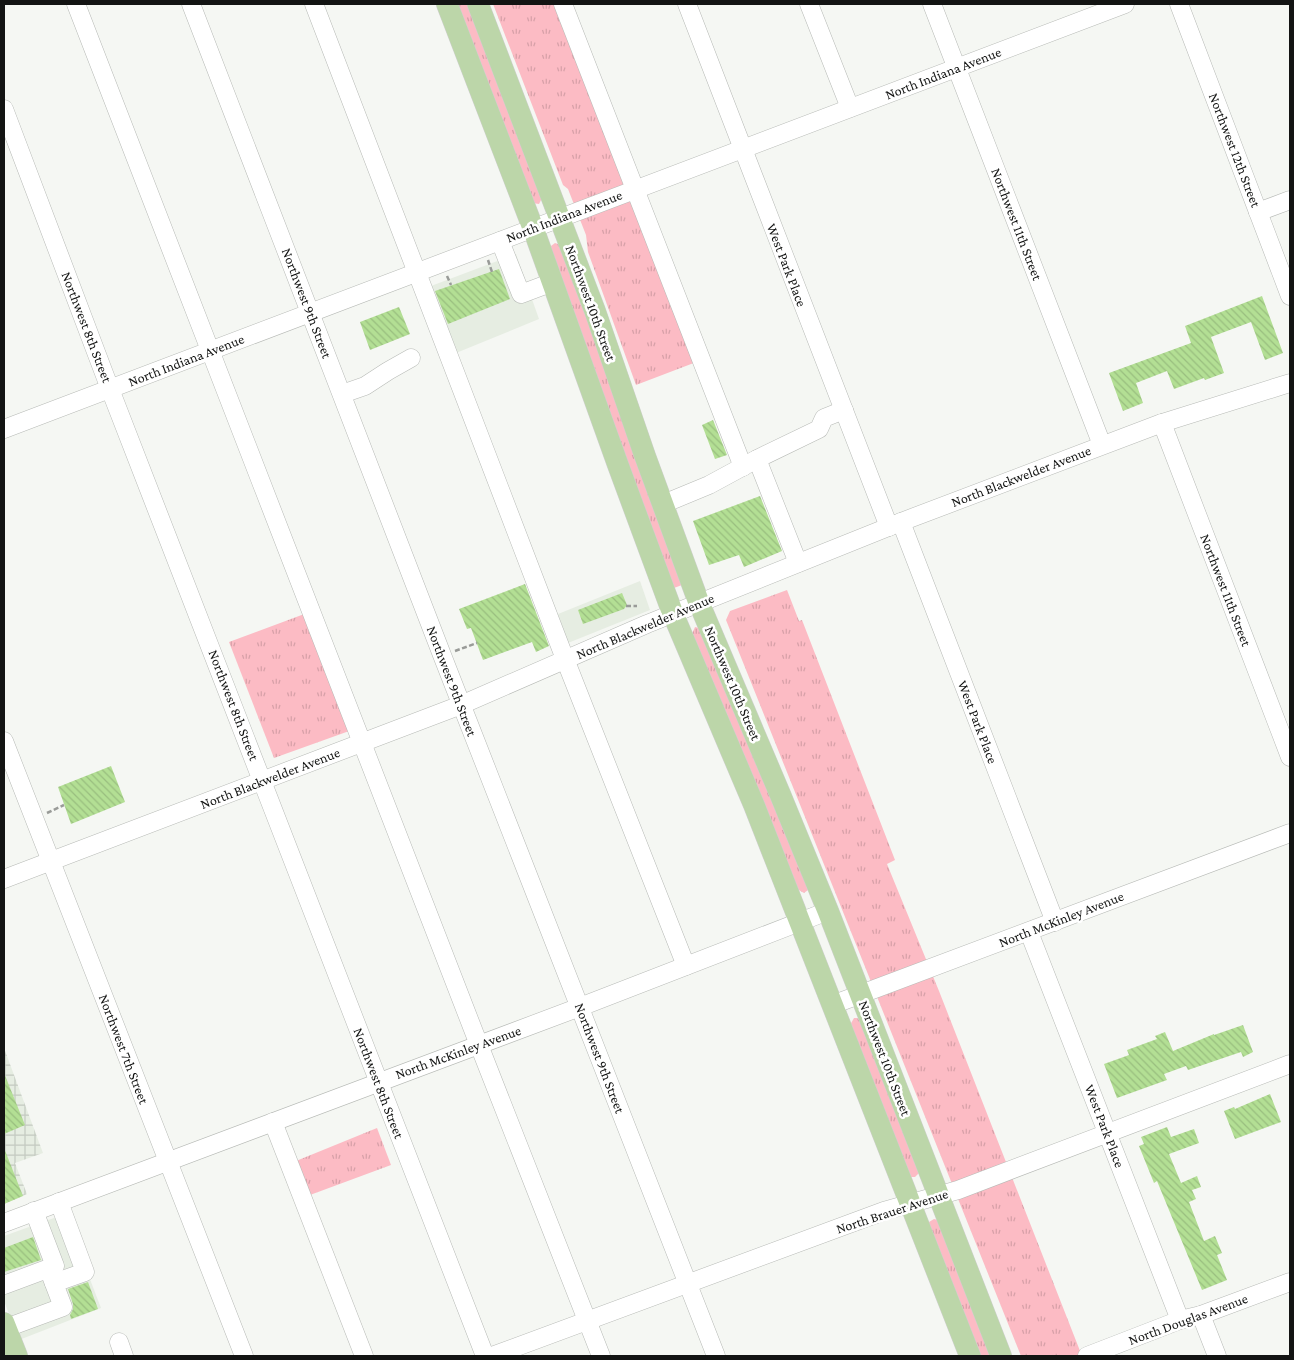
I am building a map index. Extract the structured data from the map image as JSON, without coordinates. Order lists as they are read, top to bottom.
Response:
{
  "streets": {
    "main road": ["Northwest 10th Street"],
    "street": [
      "North Indiana Avenue",
      "Northwest 12th Street",
      "Northwest 11th Street",
      "West Park Place",
      "Northwest 9th Street",
      "Northwest 8th Street",
      "North Blackwelder Avenue",
      "North McKinley Avenue",
      "Northwest 7th Street",
      "North Brauer Avenue",
      "North Douglas Avenue"
    ]
  },
  "crossings": [
    ["North Indiana Avenue", "Northwest 11th Street"],
    ["North Indiana Avenue", "West Park Place"],
    ["North Indiana Avenue", "Northwest 9th Street"],
    ["North Indiana Avenue", "Northwest 10th Street"],
    ["North Indiana Avenue", "Northwest 8th Street"],
    ["Northwest 11th Street", "North Blackwelder Avenue"],
    ["West Park Place", "North Blackwelder Avenue"],
    ["West Park Place", "North McKinley Avenue"],
    ["West Park Place", "North Brauer Avenue"],
    ["West Park Place", "North Douglas Avenue"],
    ["Northwest 9th Street", "North Blackwelder Avenue"],
    ["Northwest 9th Street", "North McKinley Avenue"],
    ["Northwest 9th Street", "North Brauer Avenue"],
    ["Northwest 10th Street", "North Blackwelder Avenue"],
    ["Northwest 10th Street", "North McKinley Avenue"],
    ["Northwest 10th Street", "North Brauer Avenue"],
    ["Northwest 8th Street", "North Blackwelder Avenue"],
    ["Northwest 8th Street", "North McKinley Avenue"],
    ["North Blackwelder Avenue", "Northwest 7th Street"],
    ["North McKinley Avenue", "Northwest 7th Street"]
  ]
}
